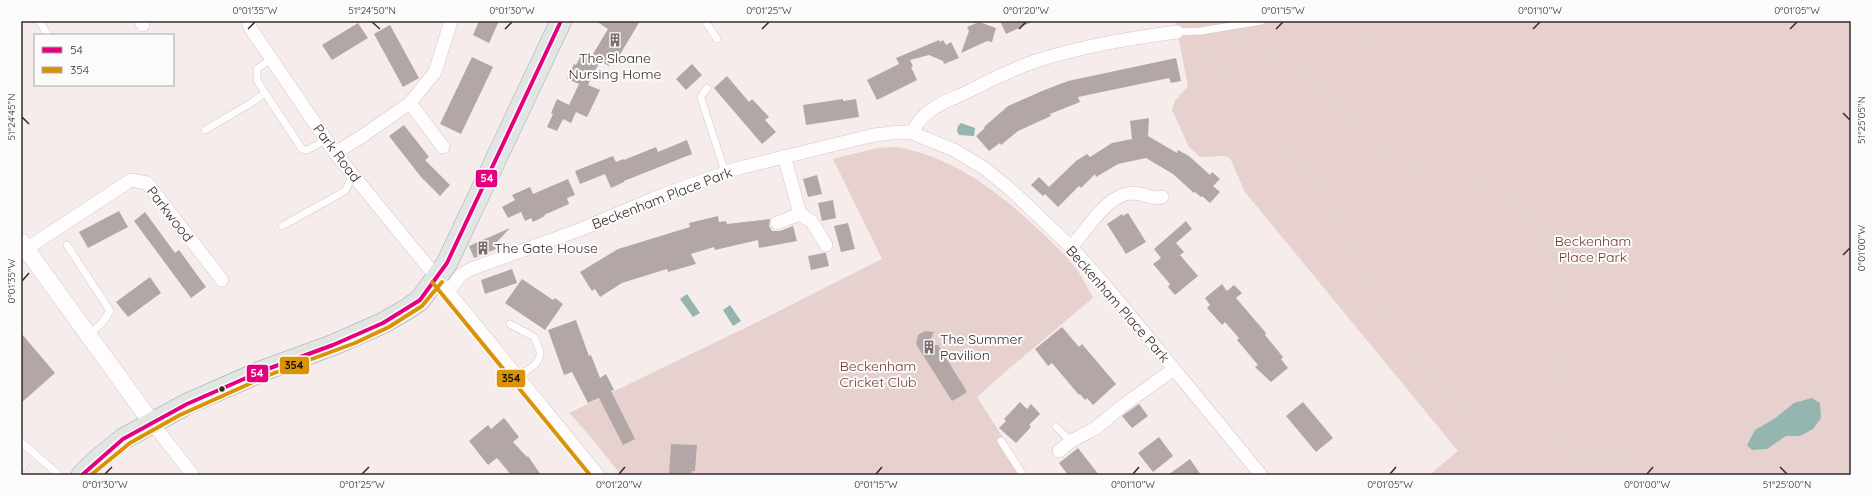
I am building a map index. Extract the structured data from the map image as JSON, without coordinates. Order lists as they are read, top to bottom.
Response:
{
  "streets": {
    "street": ["Park Road", "Beckenham Place Park", "Parkwood"]
  },
  "crossings": [
    ["Park Road", "Beckenham Place Park"]
  ],
  "parks": ["Beckenham Place Park", "Beckenham Cricket Club"],
  "places": {
    "building": ["The Sloane Nursing Home", "The Gate House", "The Summer Pavilion"]
  },
  "lines": ["transit line 54", "transit line 354"],
  "legend": ["54", "354"],
  "coordinates": [
    "0°01'35\"W",
    "51°24'50\"N",
    "0°01'30\"W",
    "0°01'25\"W",
    "0°01'20\"W",
    "0°01'15\"W",
    "0°01'10\"W",
    "0°01'05\"W",
    "51°24'45\"N",
    "51°25'05\"N",
    "0°01'00\"W",
    "51°25'00\"N"
  ]
}
